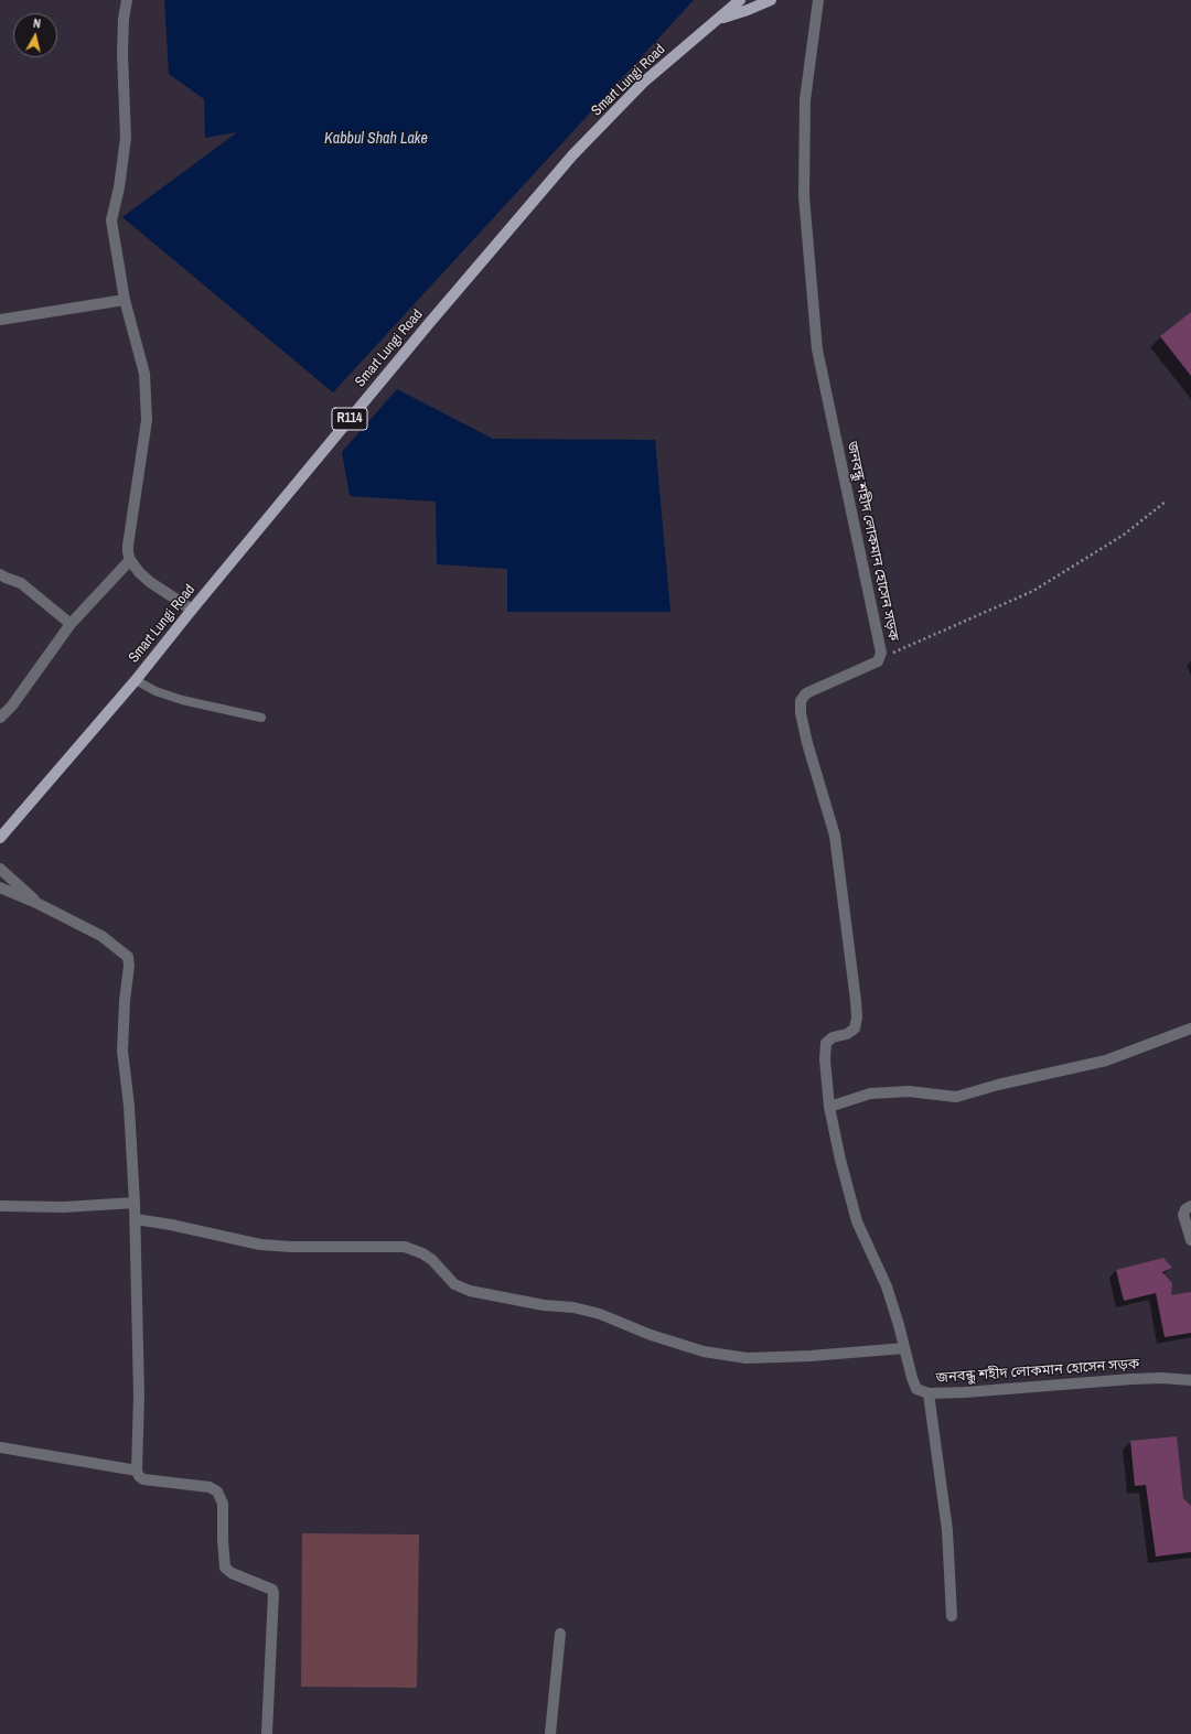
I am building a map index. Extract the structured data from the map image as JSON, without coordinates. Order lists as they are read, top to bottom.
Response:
{
  "streets": {
    "main road": ["Smart Lungi Road", "R114"],
    "street": ["জনবন্ধু শহীদ লোকমান হোসেন সড়ক"]
  },
  "crossings": [
    ["Smart Lungi Road", "R114"]
  ],
  "water": ["Kabbul Shah Lake"],
  "north": "top"
}
